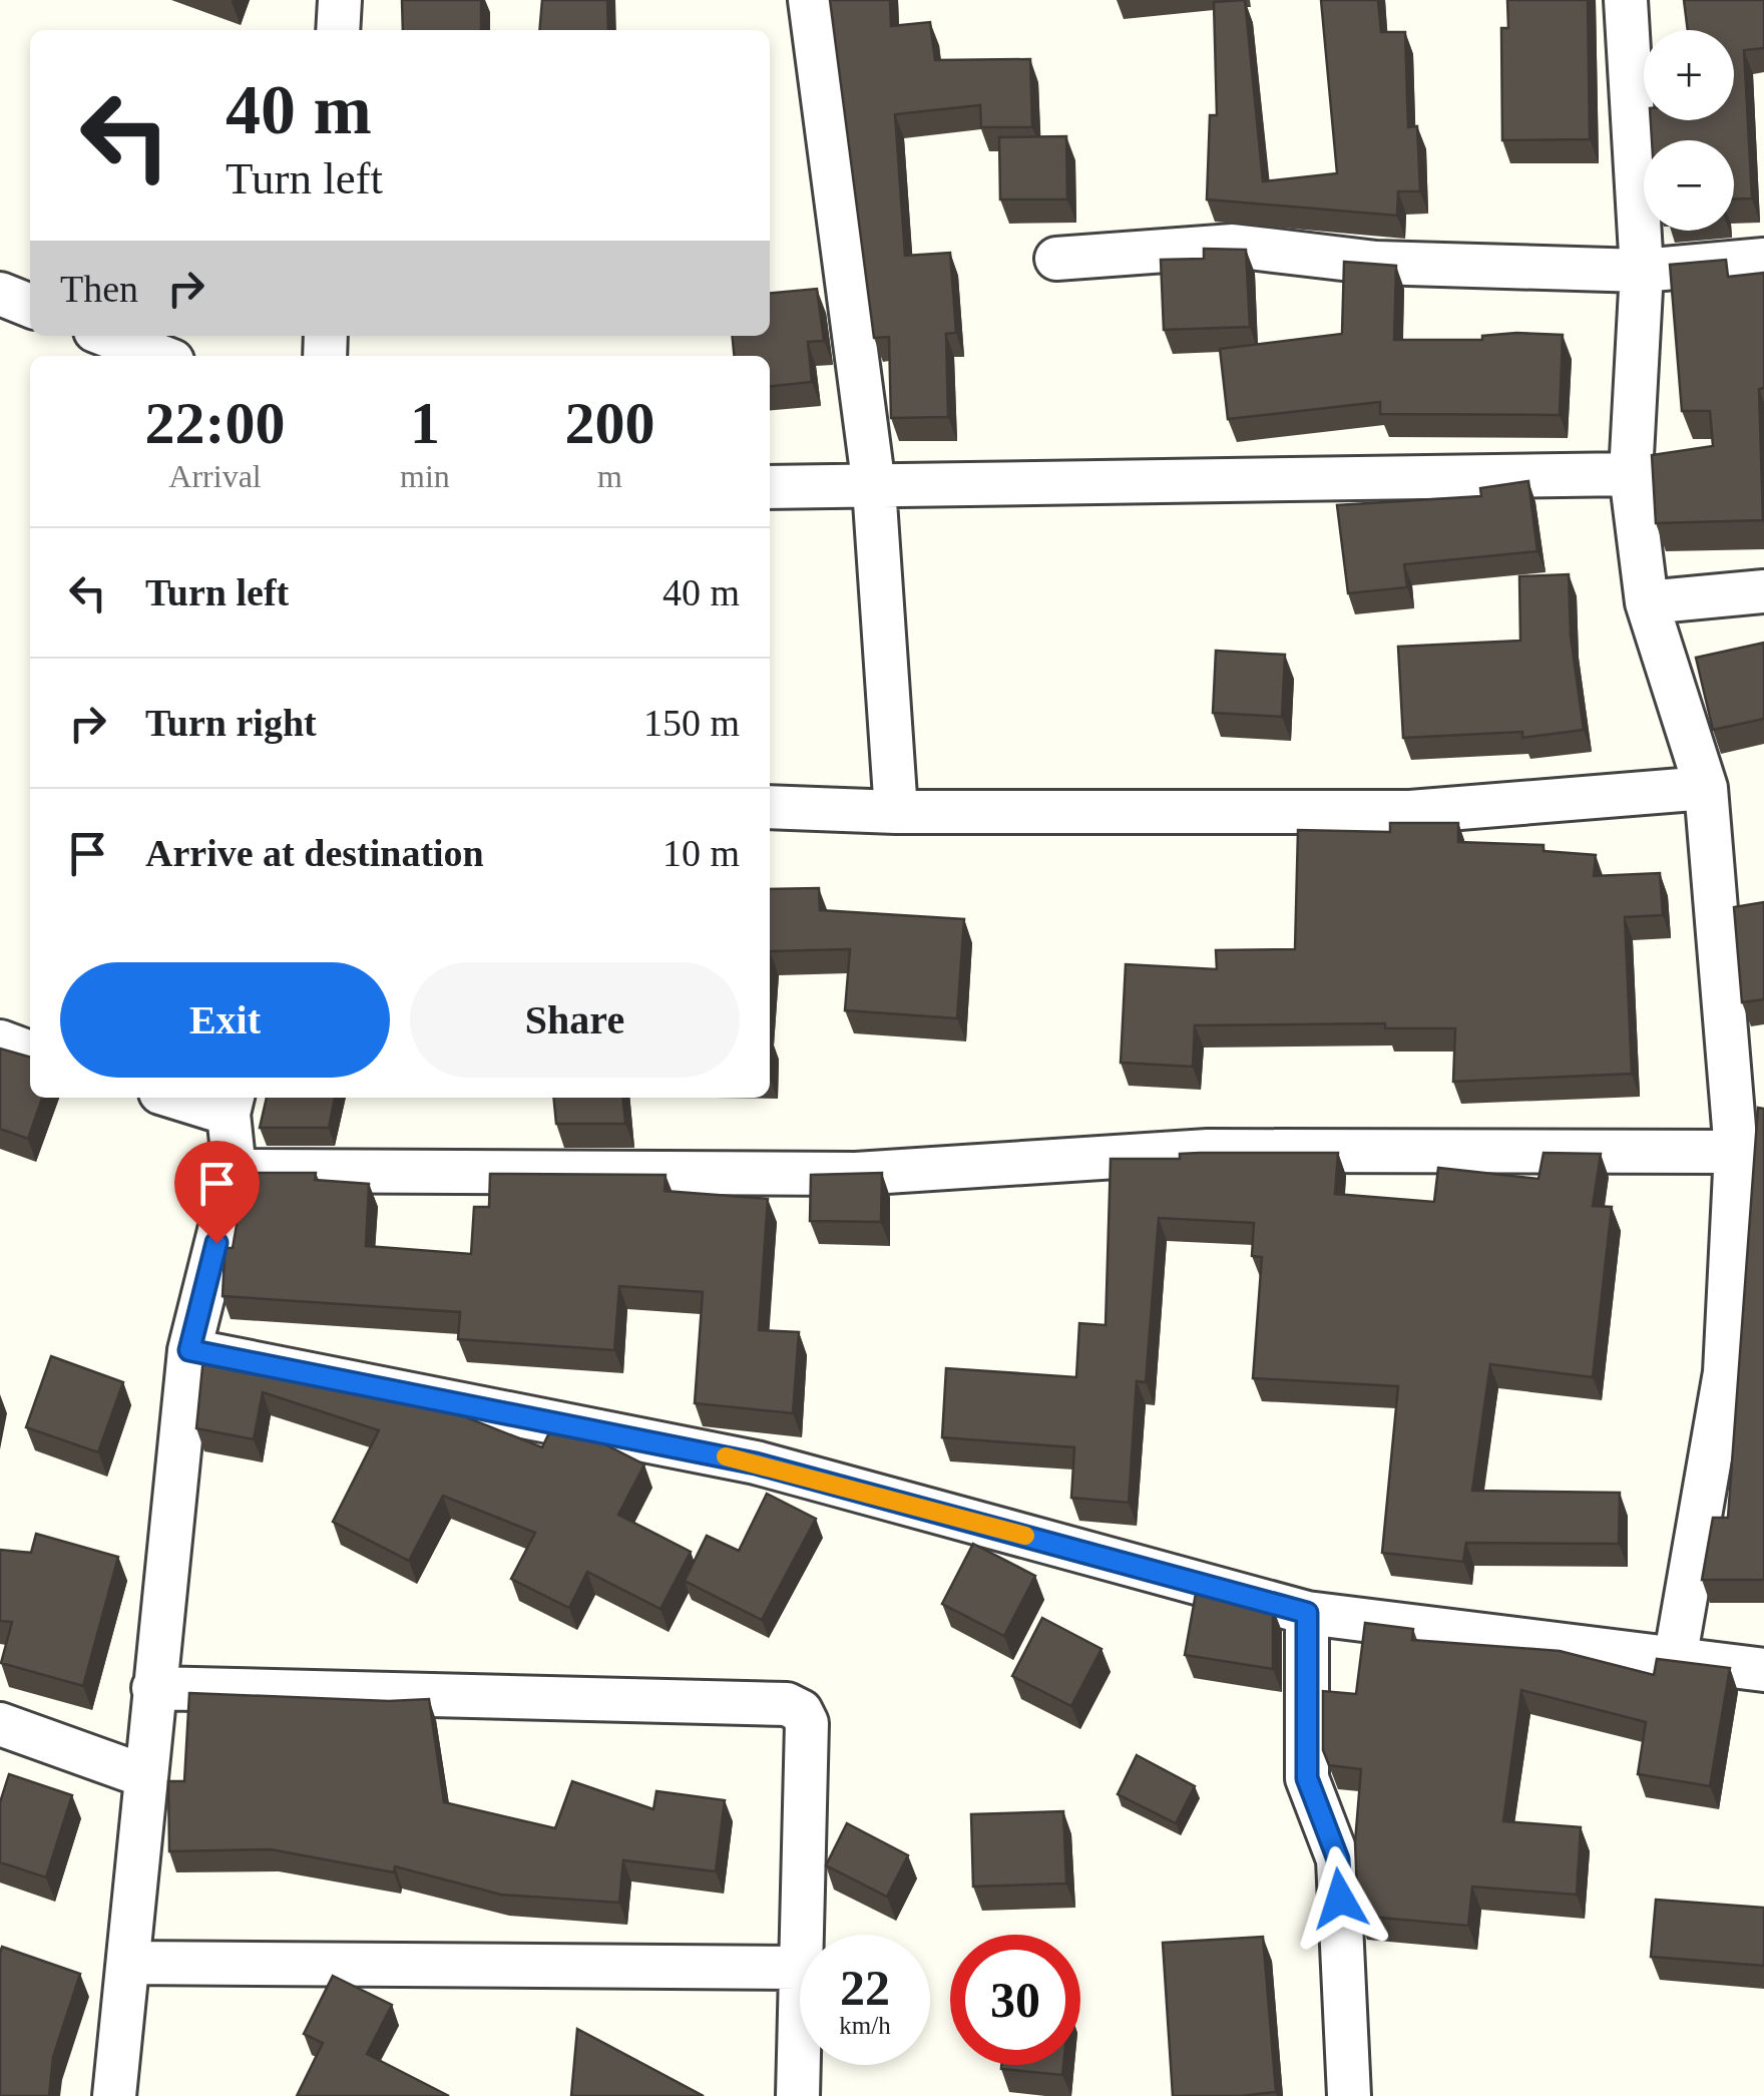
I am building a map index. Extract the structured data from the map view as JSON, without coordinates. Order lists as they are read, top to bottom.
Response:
{
  "page": {
    "map_buttons": ["+", "−"],
    "turn": ["40 m", "Turn left"],
    "then": "Then",
    "eta": [
      "22:00",
      "Arrival",
      "1",
      "min",
      "200",
      "m"
    ],
    "list": [
      {
        "name": "Turn left",
        "value": "40 m"
      },
      {
        "name": "Turn right",
        "value": "150 m"
      },
      {
        "name": "Arrive at destination",
        "value": "10 m"
      }
    ],
    "buttons": ["Exit", "Share"],
    "speed": "22 km/h",
    "limit": "30"
  }
}
